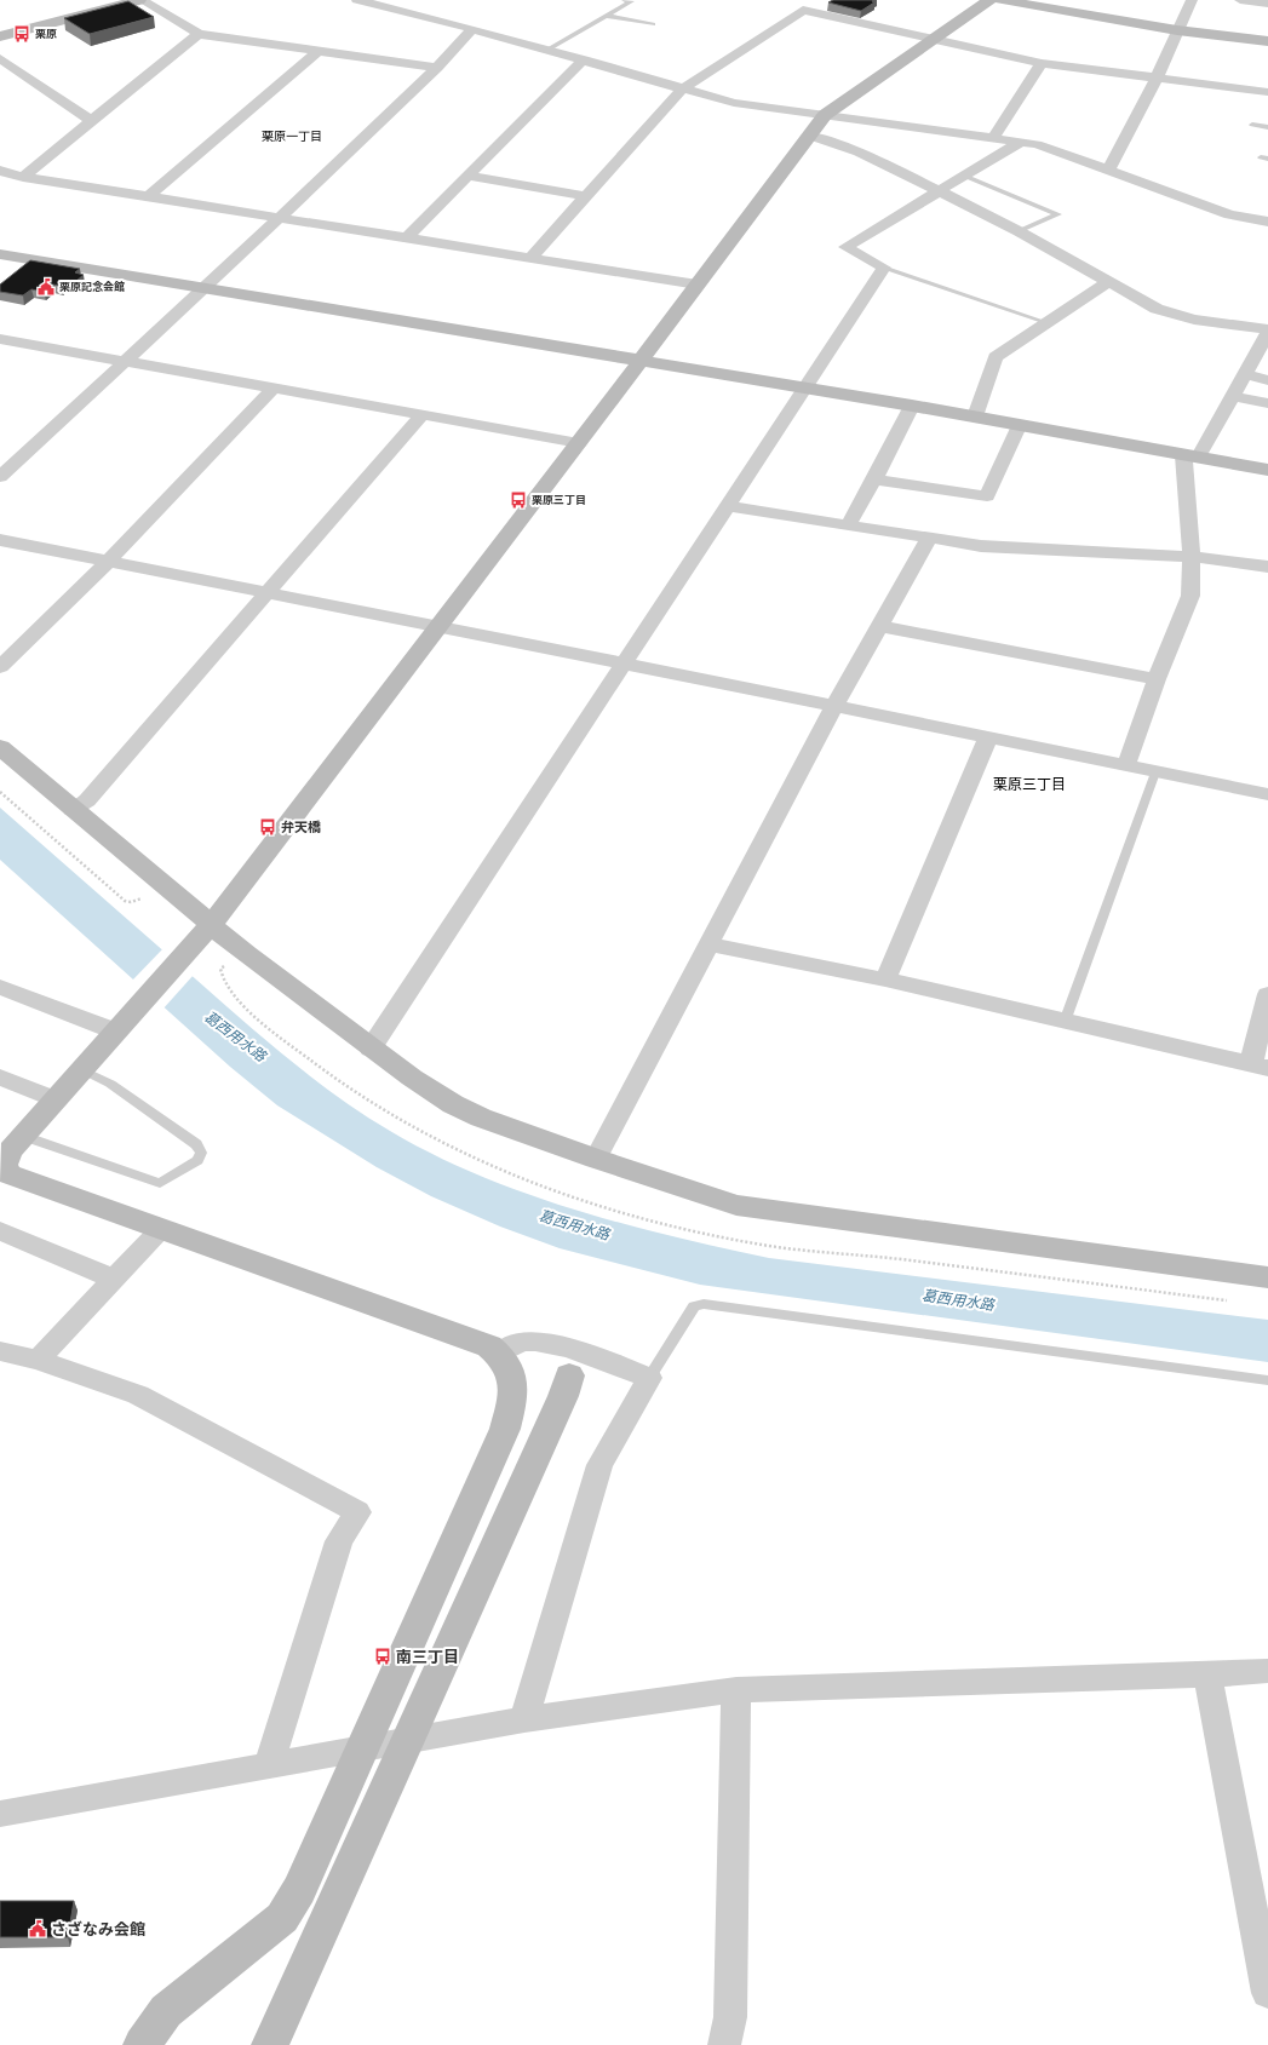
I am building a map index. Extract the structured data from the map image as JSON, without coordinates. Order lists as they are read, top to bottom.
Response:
{
  "districts": ["栗原一丁目", "栗原三丁目"],
  "water": ["葛西用水路"],
  "places": {
    "bus stop": [
      "栗原",
      "栗原三丁目",
      "弁天橋",
      "南三丁目"
    ],
    "public building": ["栗原記念会館", "さざなみ会館"]
  }
}
